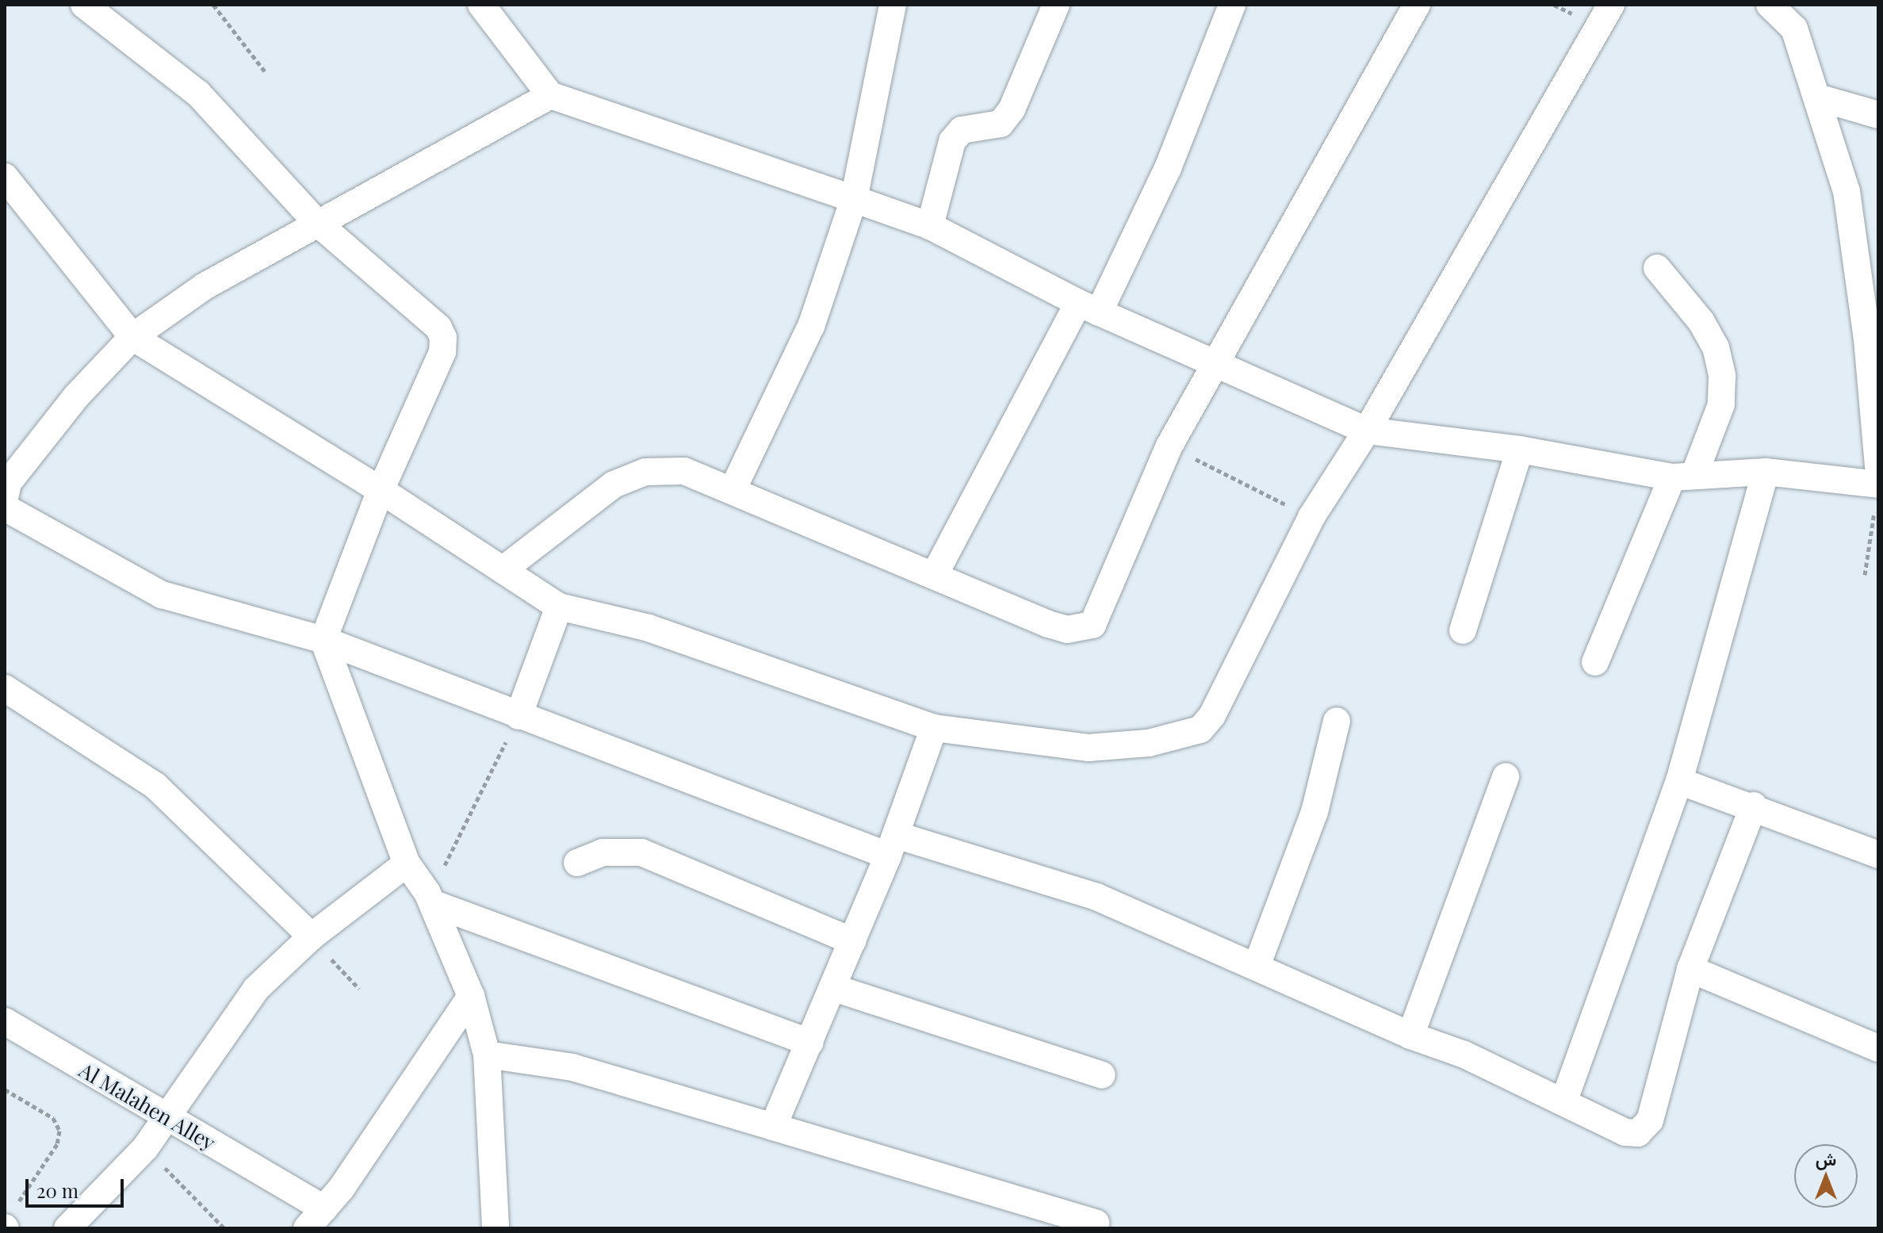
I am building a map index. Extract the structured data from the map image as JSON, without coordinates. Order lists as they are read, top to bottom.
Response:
{
  "streets": {
    "street": ["Al Malahen Alley"]
  },
  "scale_bar": "20 m",
  "north": "top"
}
